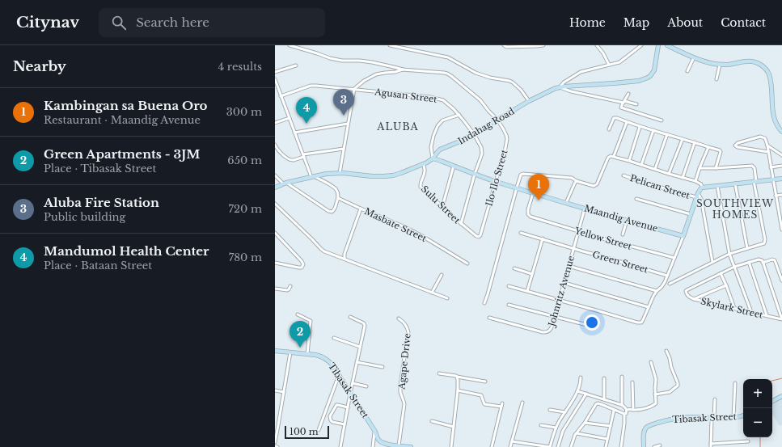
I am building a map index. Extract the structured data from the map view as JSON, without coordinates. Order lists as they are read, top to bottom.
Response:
{
  "streets": {
    "street": [
      "Agusan Street",
      "Indahag Road",
      "Ilo-Ilo Street",
      "Pelican Street",
      "Sulu Street",
      "Maandig Avenue",
      "Masbate Street",
      "Yellow Street",
      "Green Street",
      "Johnritz Avenue",
      "Skylark Street",
      "Agape Drive",
      "Tibasak Street"
    ]
  },
  "crossings": [
    ["Agusan Street", "Indahag Road"],
    ["Agusan Street", "Sulu Street"],
    ["Agusan Street", "Maandig Avenue"],
    ["Indahag Road", "Ilo-Ilo Street"],
    ["Indahag Road", "Sulu Street"],
    ["Indahag Road", "Maandig Avenue"],
    ["Ilo-Ilo Street", "Sulu Street"],
    ["Ilo-Ilo Street", "Maandig Avenue"],
    ["Maandig Avenue", "Yellow Street"],
    ["Maandig Avenue", "Johnritz Avenue"],
    ["Yellow Street", "Johnritz Avenue"],
    ["Green Street", "Johnritz Avenue"],
    ["Agape Drive", "Tibasak Street"]
  ],
  "districts": ["ALUBA", "SOUTHVIEW HOMES"],
  "scale_bar": "100 m",
  "page": {
    "header": "Citynav",
    "search": "Search here",
    "nav": [
      "Home",
      "Map",
      "About",
      "Contact"
    ],
    "heading": ["Nearby", "4 results"],
    "list": [
      {
        "mark": "1",
        "name": "Kambingan sa Buena Oro",
        "note": "Restaurant · Maandig Avenue",
        "value": "300 m"
      },
      {
        "mark": "2",
        "name": "Green Apartments - 3JM",
        "note": "Place · Tibasak Street",
        "value": "650 m"
      },
      {
        "mark": "3",
        "name": "Aluba Fire Station",
        "note": "Public building",
        "value": "720 m"
      },
      {
        "mark": "4",
        "name": "Mandumol Health Center",
        "note": "Place · Bataan Street",
        "value": "780 m"
      }
    ],
    "pins": [
      "3",
      "4",
      "1",
      "2"
    ],
    "map_buttons": ["+", "−"],
    "scale": "100 m"
  }
}
